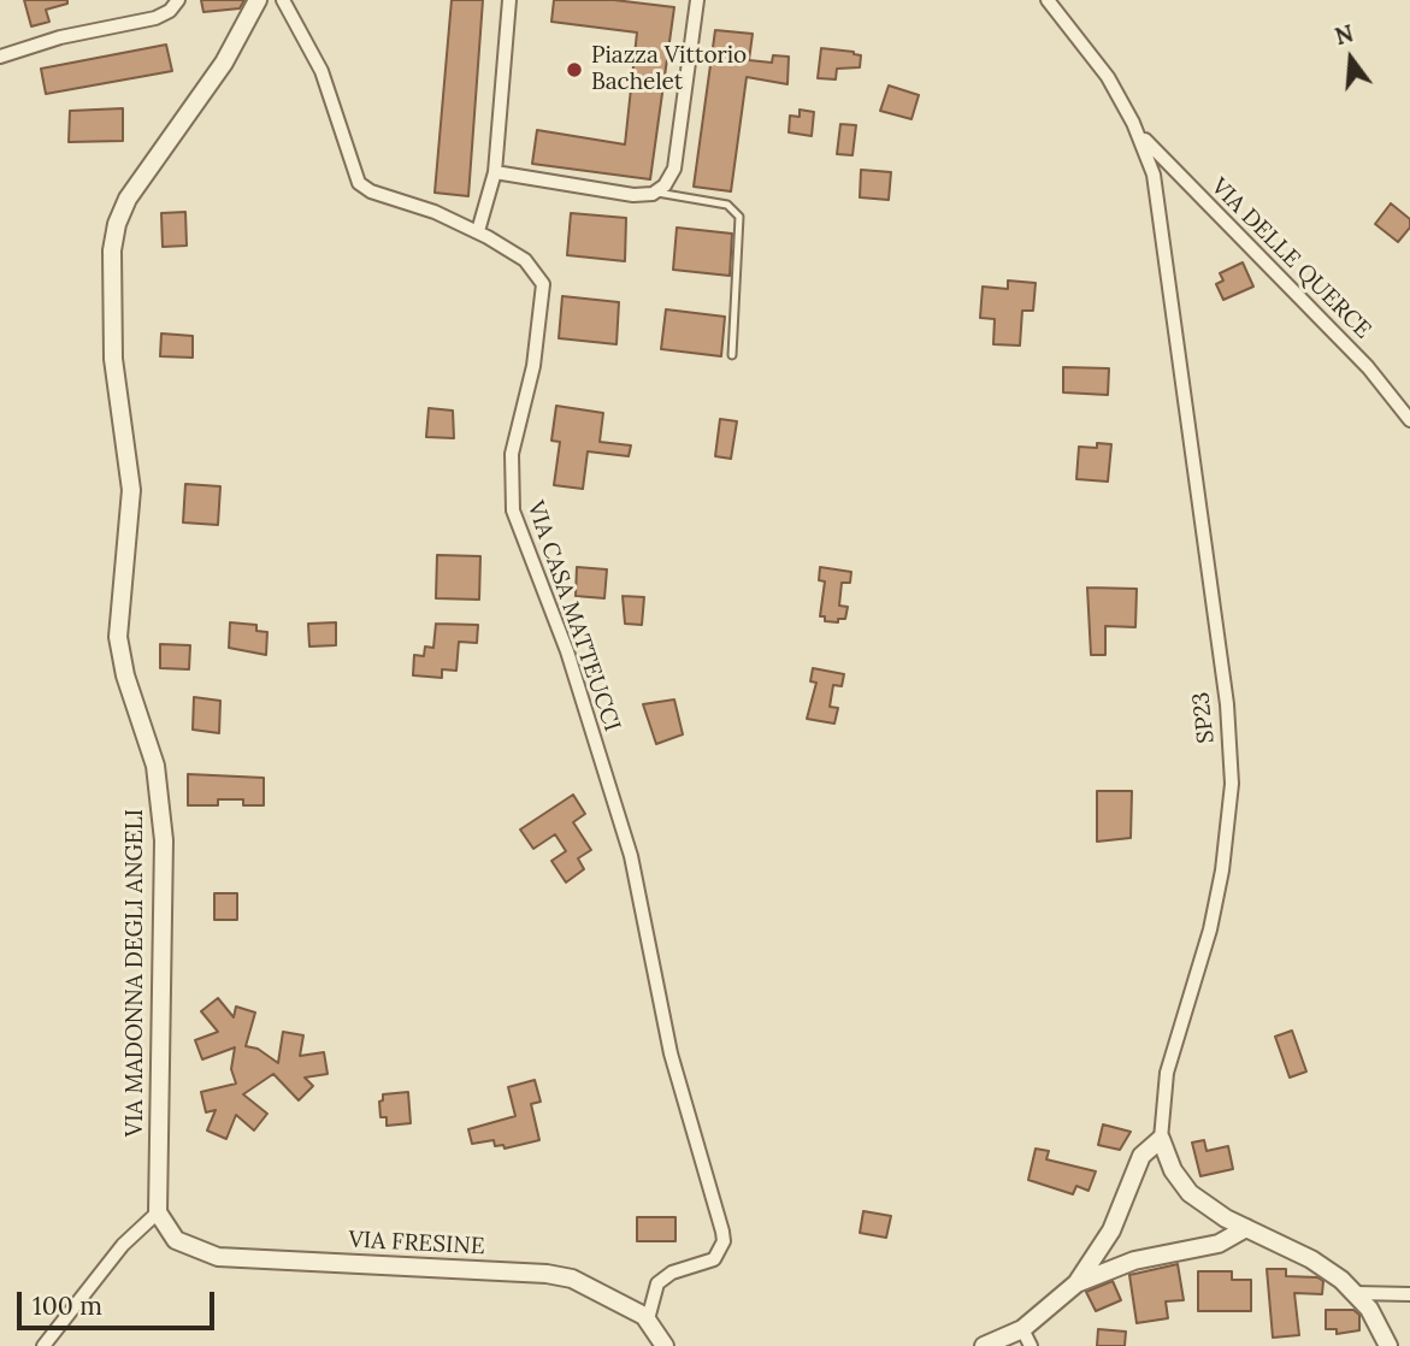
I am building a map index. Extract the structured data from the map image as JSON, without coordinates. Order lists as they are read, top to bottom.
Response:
{
  "streets": {
    "street": [
      "VIA DELLE QUERCE",
      "VIA CASA MATTEUCCI",
      "SP23",
      "VIA MADONNA DEGLI ANGELI",
      "VIA FRESINE"
    ]
  },
  "crossings": [
    ["VIA DELLE QUERCE", "SP23"],
    ["VIA CASA MATTEUCCI", "VIA FRESINE"],
    ["VIA MADONNA DEGLI ANGELI", "VIA FRESINE"]
  ],
  "places": ["Piazza Vittorio Bachelet"],
  "scale_bar": "100 m",
  "north": "top"
}
